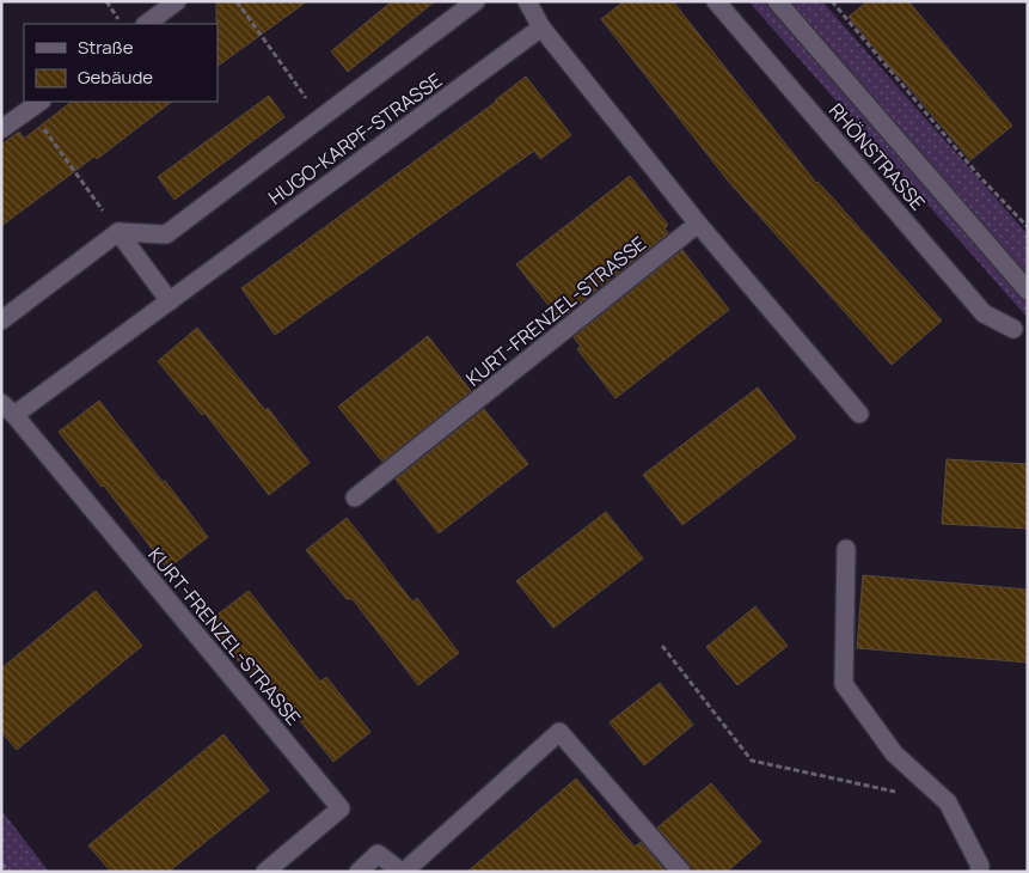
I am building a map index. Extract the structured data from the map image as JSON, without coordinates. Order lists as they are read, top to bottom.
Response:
{
  "streets": {
    "street": ["HUGO-KARPF-STRASSE", "RHÖNSTRASSE", "KURT-FRENZEL-STRASSE"]
  },
  "crossings": [
    ["HUGO-KARPF-STRASSE", "KURT-FRENZEL-STRASSE"]
  ],
  "legend": ["Straße", "Gebäude"]
}
